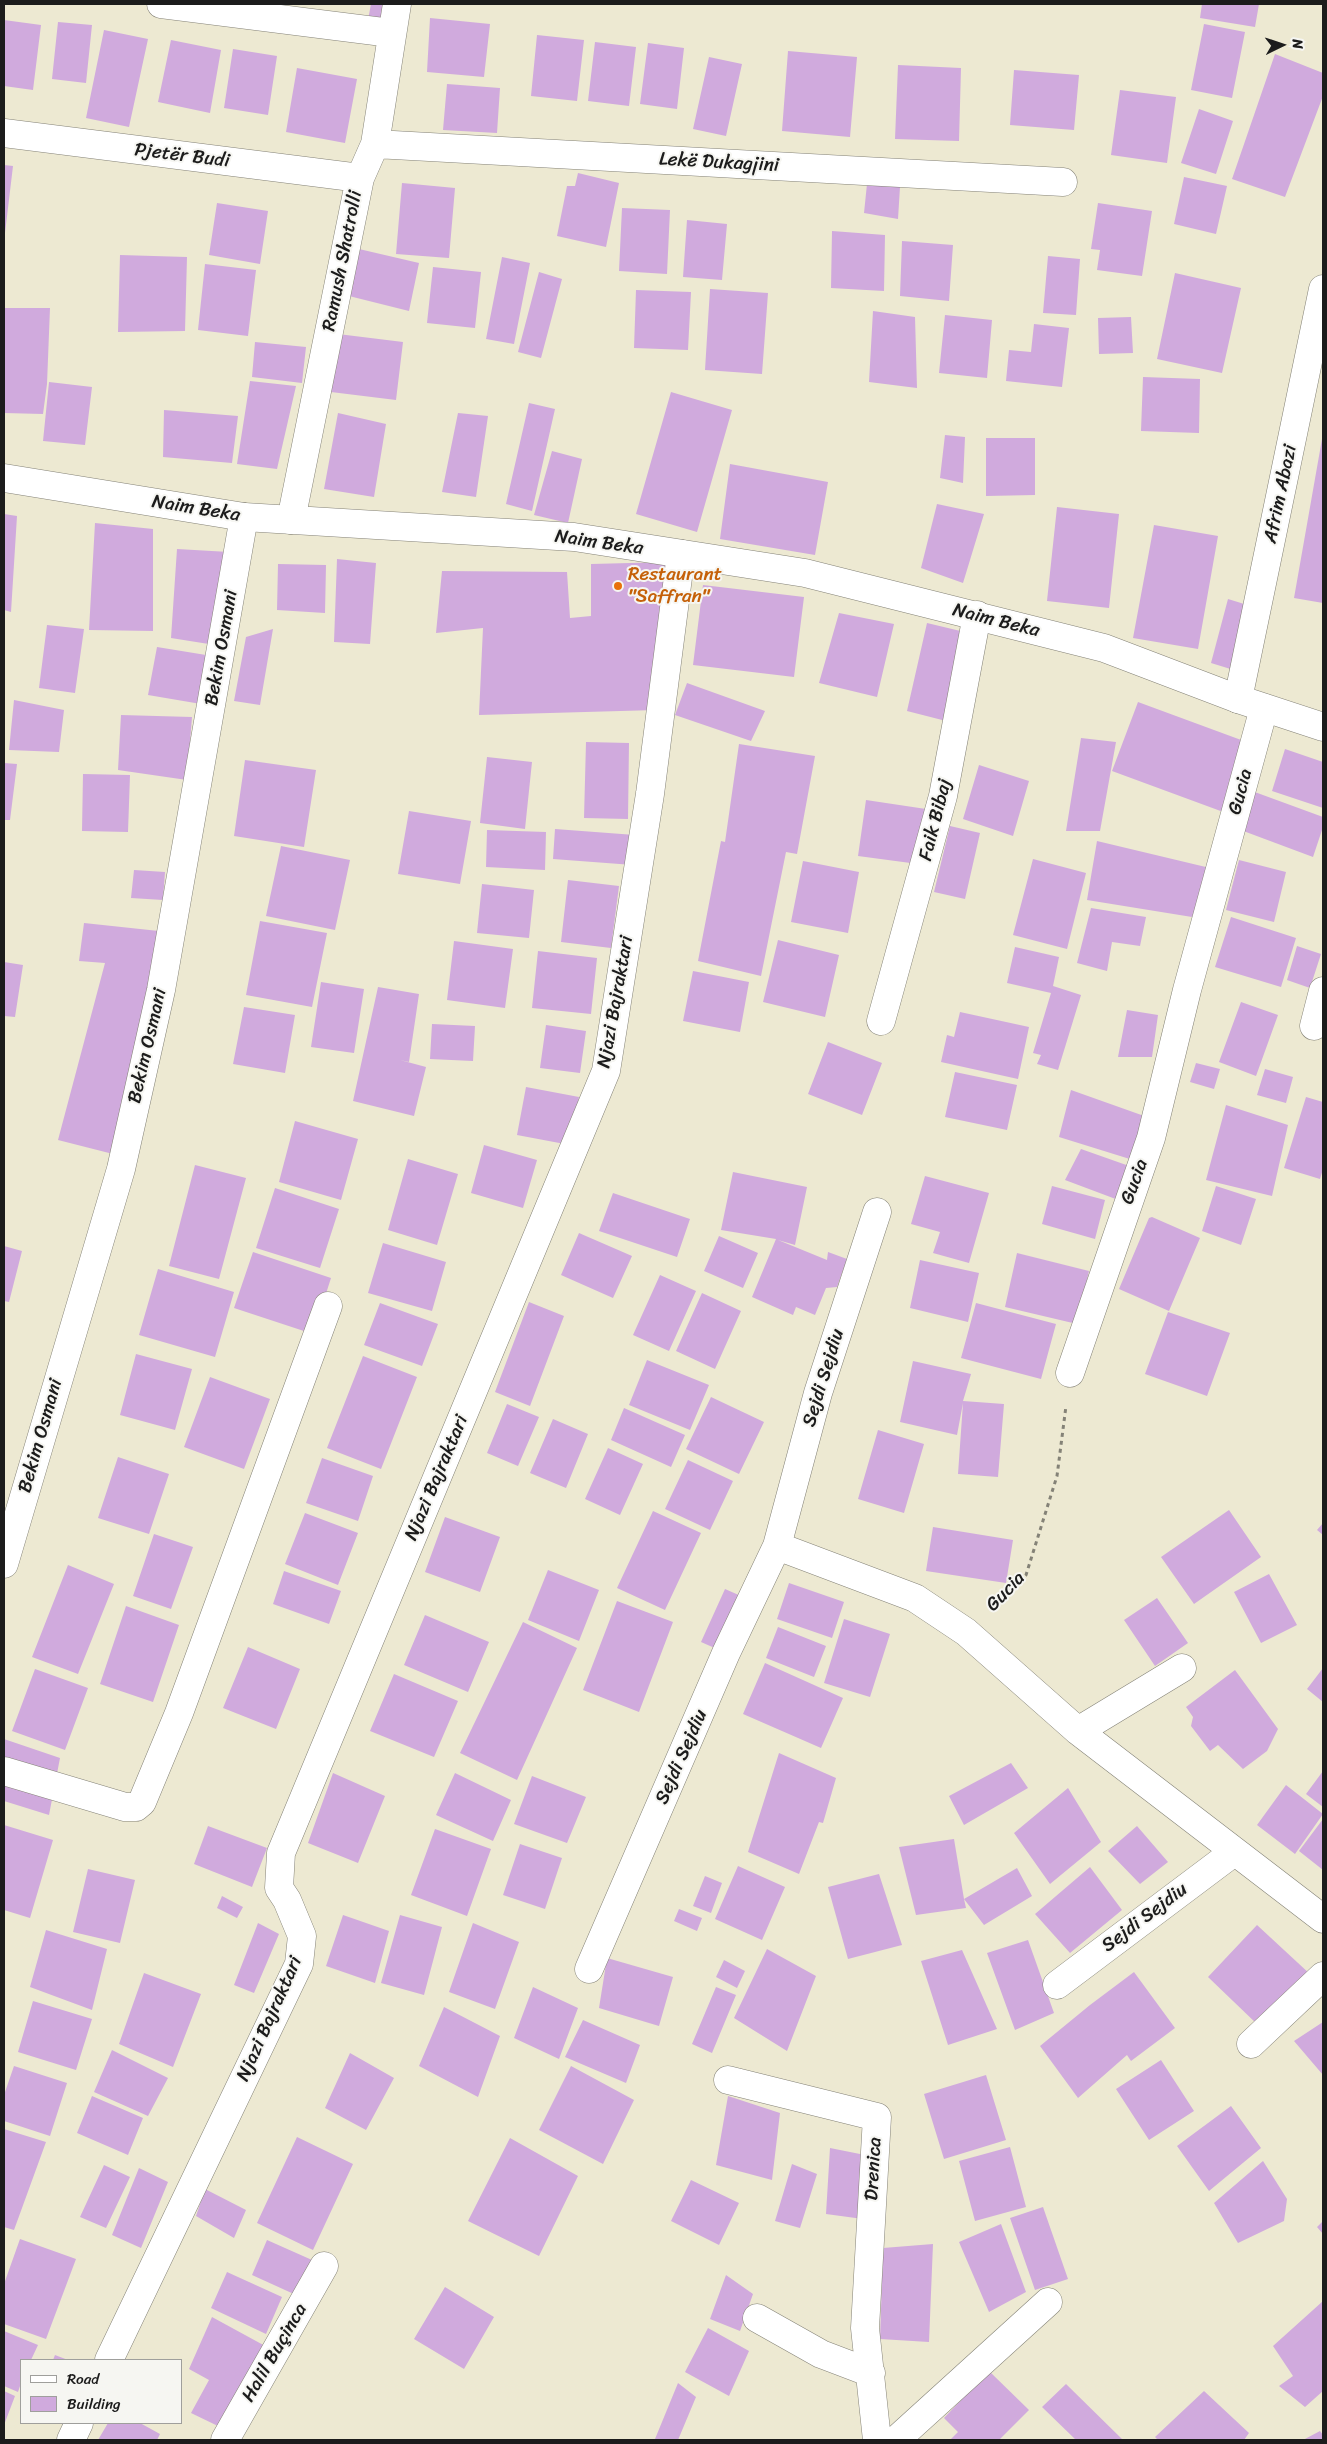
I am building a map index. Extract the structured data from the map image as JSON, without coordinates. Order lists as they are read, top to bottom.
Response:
{
  "streets": {
    "street": [
      "Pjetër Budi",
      "Lekë Dukagjini",
      "Ramush Shatrolli",
      "Afrim Abazi",
      "Naim Beka",
      "Bekim Osmani",
      "Gucia",
      "Faik Bibaj",
      "Njazi Bajraktari",
      "Sejdi Sejdiu",
      "Drenica",
      "Halil Buçinca"
    ]
  },
  "crossings": [
    ["Pjetër Budi", "Ramush Shatrolli"],
    ["Lekë Dukagjini", "Ramush Shatrolli"],
    ["Ramush Shatrolli", "Naim Beka"],
    ["Afrim Abazi", "Naim Beka"],
    ["Naim Beka", "Bekim Osmani"],
    ["Naim Beka", "Gucia"],
    ["Naim Beka", "Faik Bibaj"],
    ["Naim Beka", "Njazi Bajraktari"]
  ],
  "places": ["Restaurant \"Saffran\""],
  "legend": ["Road", "Building"],
  "north": "right"
}
